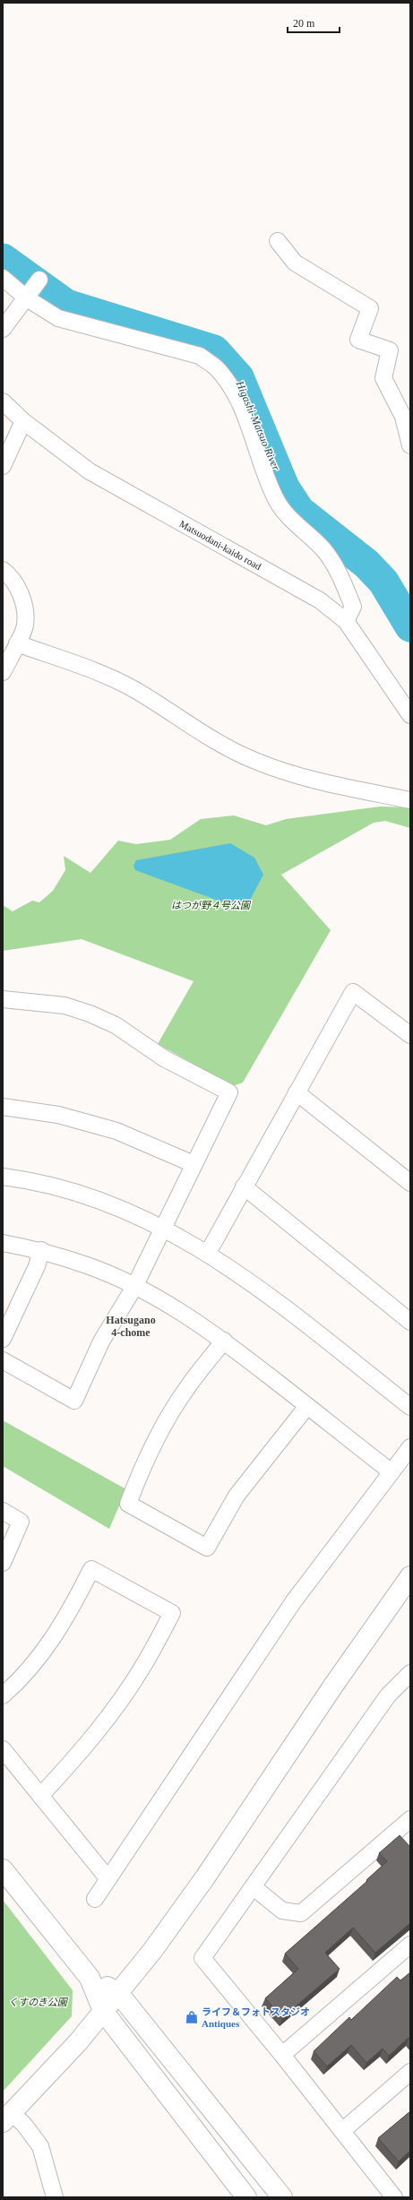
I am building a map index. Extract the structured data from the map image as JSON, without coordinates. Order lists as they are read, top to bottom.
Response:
{
  "streets": {
    "street": ["Matsuodani-kaido road"]
  },
  "districts": ["Hatsugano 4-chome"],
  "water": ["Higashi-Matsuo River"],
  "parks": ["はつが野４号公園", "くすのき公園"],
  "places": {
    "shop": ["ライフ＆フォトスタジオ Antiques"]
  },
  "scale_bar": "20 m"
}
